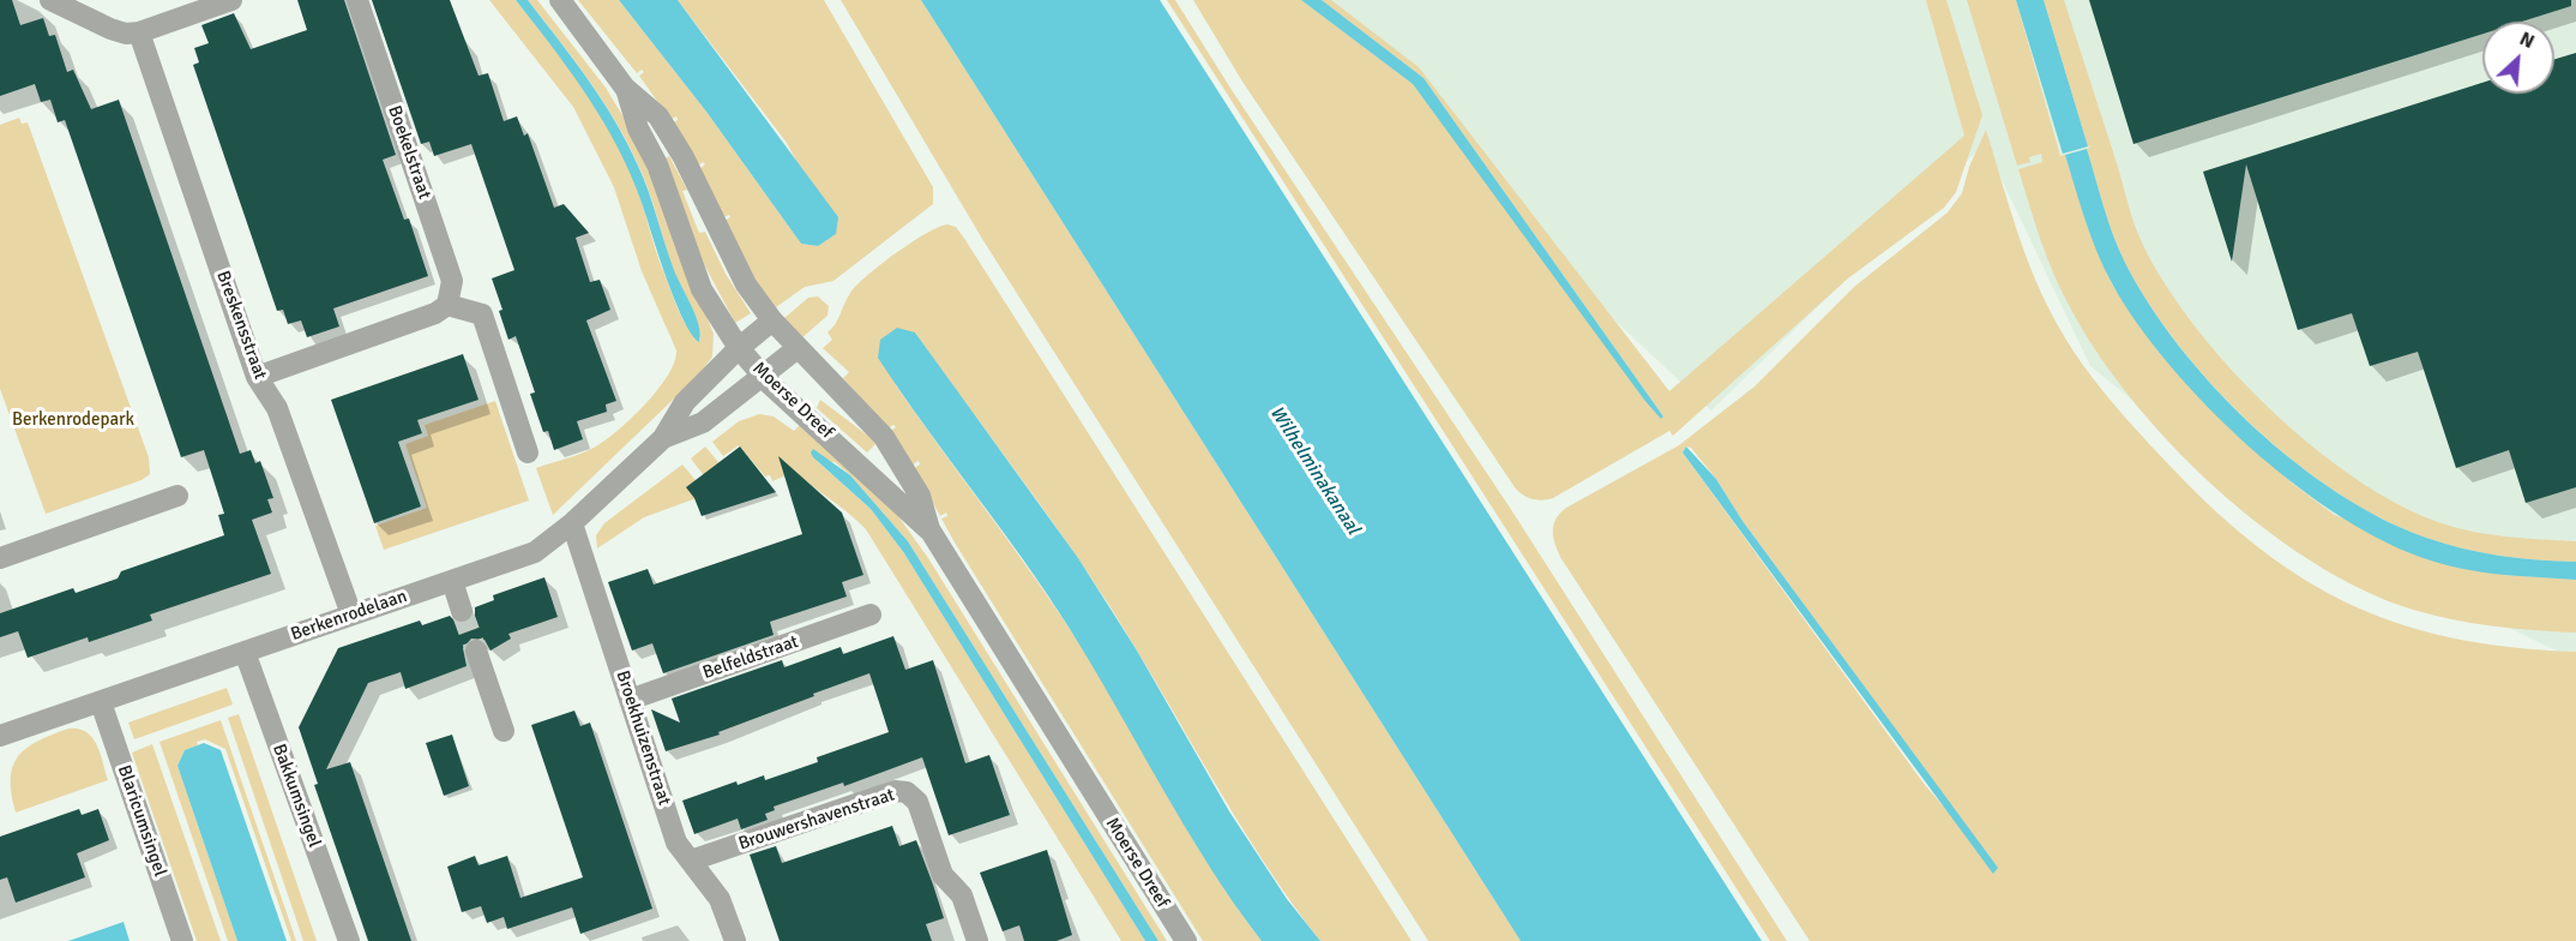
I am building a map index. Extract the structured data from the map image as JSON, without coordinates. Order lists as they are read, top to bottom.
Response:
{
  "streets": {
    "street": [
      "Boekelstraat",
      "Breskensstraat",
      "Moerse Dreef",
      "Berkenrodelaan",
      "Belfeldstraat",
      "Broekhuizenstraat",
      "Bakkumsingel",
      "Brouwershavenstraat",
      "Blaricumsingel"
    ]
  },
  "crossings": [
    ["Breskensstraat", "Berkenrodelaan"],
    ["Moerse Dreef", "Berkenrodelaan"],
    ["Berkenrodelaan", "Broekhuizenstraat"],
    ["Berkenrodelaan", "Bakkumsingel"],
    ["Berkenrodelaan", "Blaricumsingel"],
    ["Belfeldstraat", "Broekhuizenstraat"],
    ["Broekhuizenstraat", "Brouwershavenstraat"]
  ],
  "water": ["Wilhelminakanaal"],
  "parks": ["Berkenrodepark"],
  "north": "top right"
}
